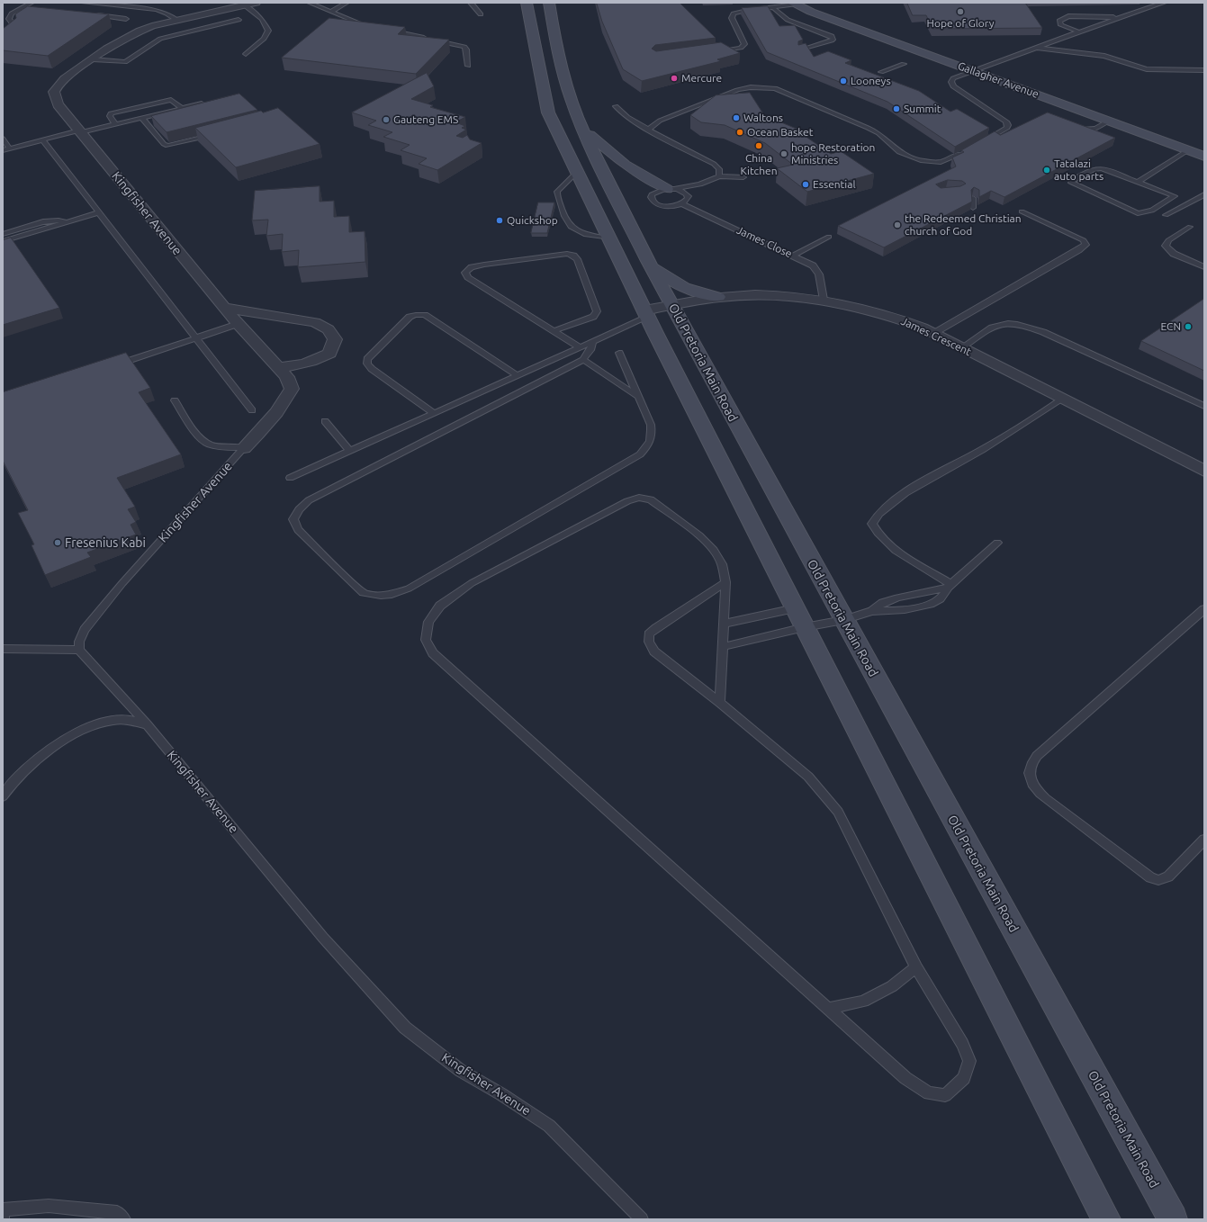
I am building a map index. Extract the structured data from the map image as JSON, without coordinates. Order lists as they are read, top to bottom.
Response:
{
  "streets": {
    "main road": ["Gallagher Avenue", "Old Pretoria Main Road"],
    "street": ["Kingfisher Avenue", "James Crescent"],
    "lane": ["James Close"]
  },
  "crossings": [
    ["James Close", "James Crescent"],
    ["James Crescent", "Old Pretoria Main Road"]
  ],
  "places": [
    "Hope of Glory",
    "Mercure",
    "Looneys",
    "Summit",
    "Waltons",
    "Gauteng EMS",
    "Ocean Basket",
    "China Kitchen",
    "hope Restoration Ministries",
    "Tatalazi auto parts",
    "Essential",
    "Quickshop",
    "the Redeemed Christian church of God",
    "ECN",
    "Fresenius Kabi"
  ]
}
